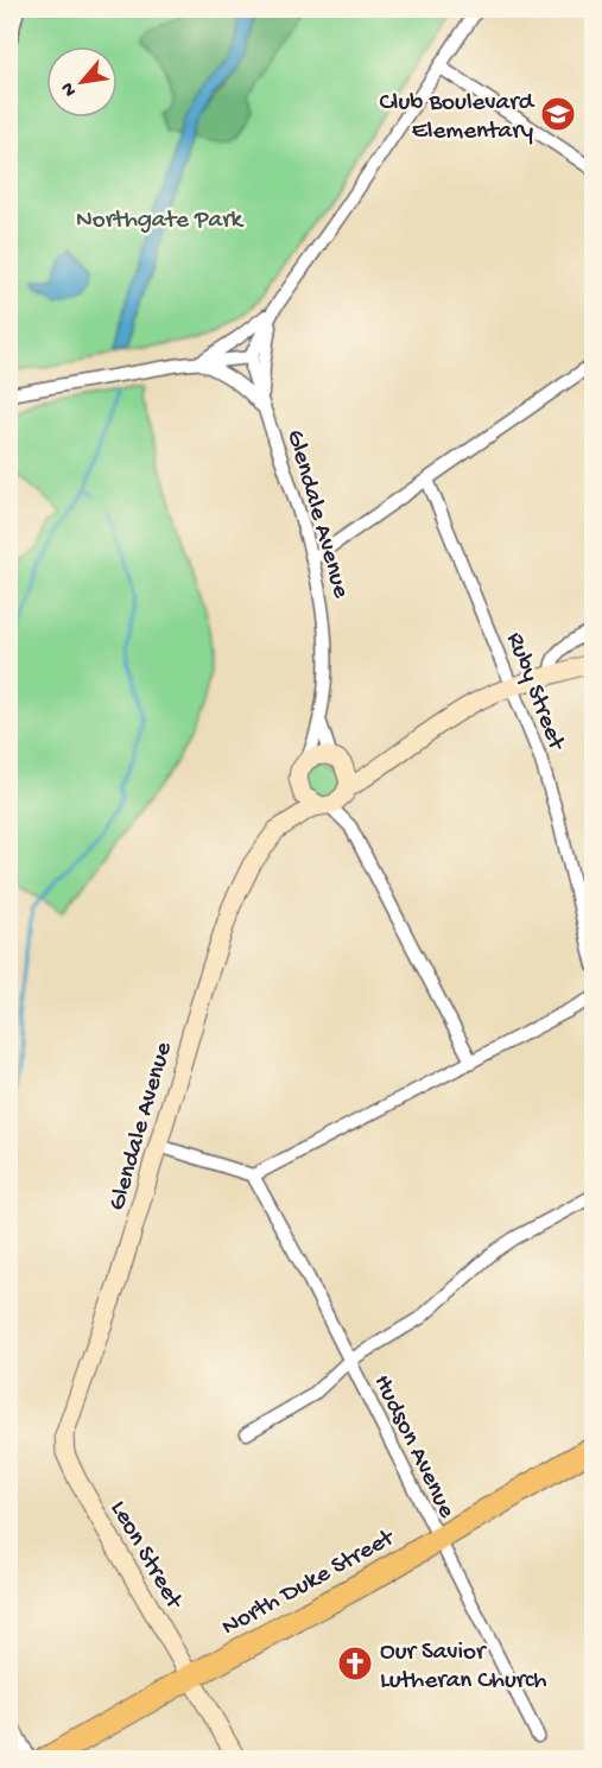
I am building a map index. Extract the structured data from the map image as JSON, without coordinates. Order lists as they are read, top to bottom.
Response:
{
  "streets": {
    "highway": ["North Duke Street"],
    "street": [
      "Glendale Avenue",
      "Ruby Street",
      "Hudson Avenue",
      "Leon Street"
    ]
  },
  "crossings": [
    ["Glendale Avenue", "Leon Street"],
    ["Hudson Avenue", "North Duke Street"],
    ["Leon Street", "North Duke Street"]
  ],
  "parks": ["Northgate Park"],
  "places": {
    "school or university": ["Club Boulevard Elementary"],
    "church": ["Our Savior Lutheran Church"]
  },
  "north": "bottom left"
}
